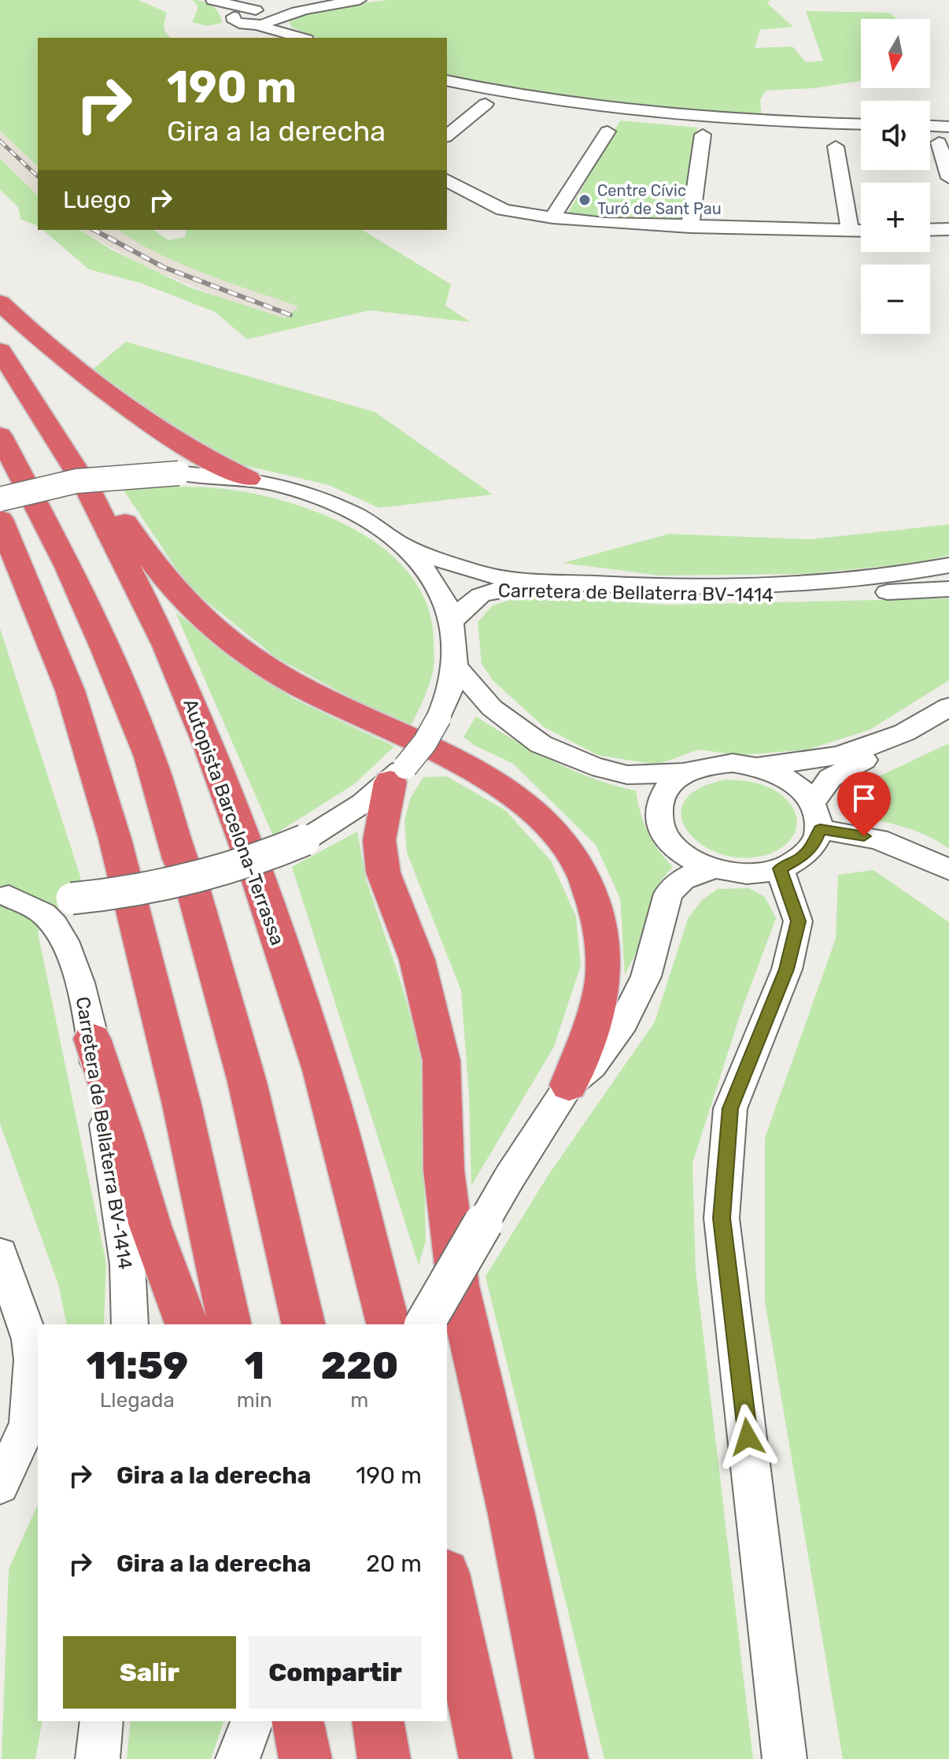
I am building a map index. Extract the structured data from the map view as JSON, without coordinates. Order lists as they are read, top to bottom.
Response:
{
  "streets": {
    "highway": ["Autopista Barcelona-Terrassa"],
    "street": ["Carretera de Bellaterra BV-1414"]
  },
  "places": ["Centre Cívic Turó de Sant Pau"],
  "north": "bottom",
  "page": {
    "map_buttons": ["+", "−"],
    "turn": ["190 m", "Gira a la derecha"],
    "then": "Luego",
    "eta": [
      "11:59",
      "Llegada",
      "1",
      "min",
      "220",
      "m"
    ],
    "list": [
      {
        "name": "Gira a la derecha",
        "value": "190 m"
      },
      {
        "name": "Gira a la derecha",
        "value": "20 m"
      }
    ],
    "buttons": ["Salir", "Compartir"]
  }
}
